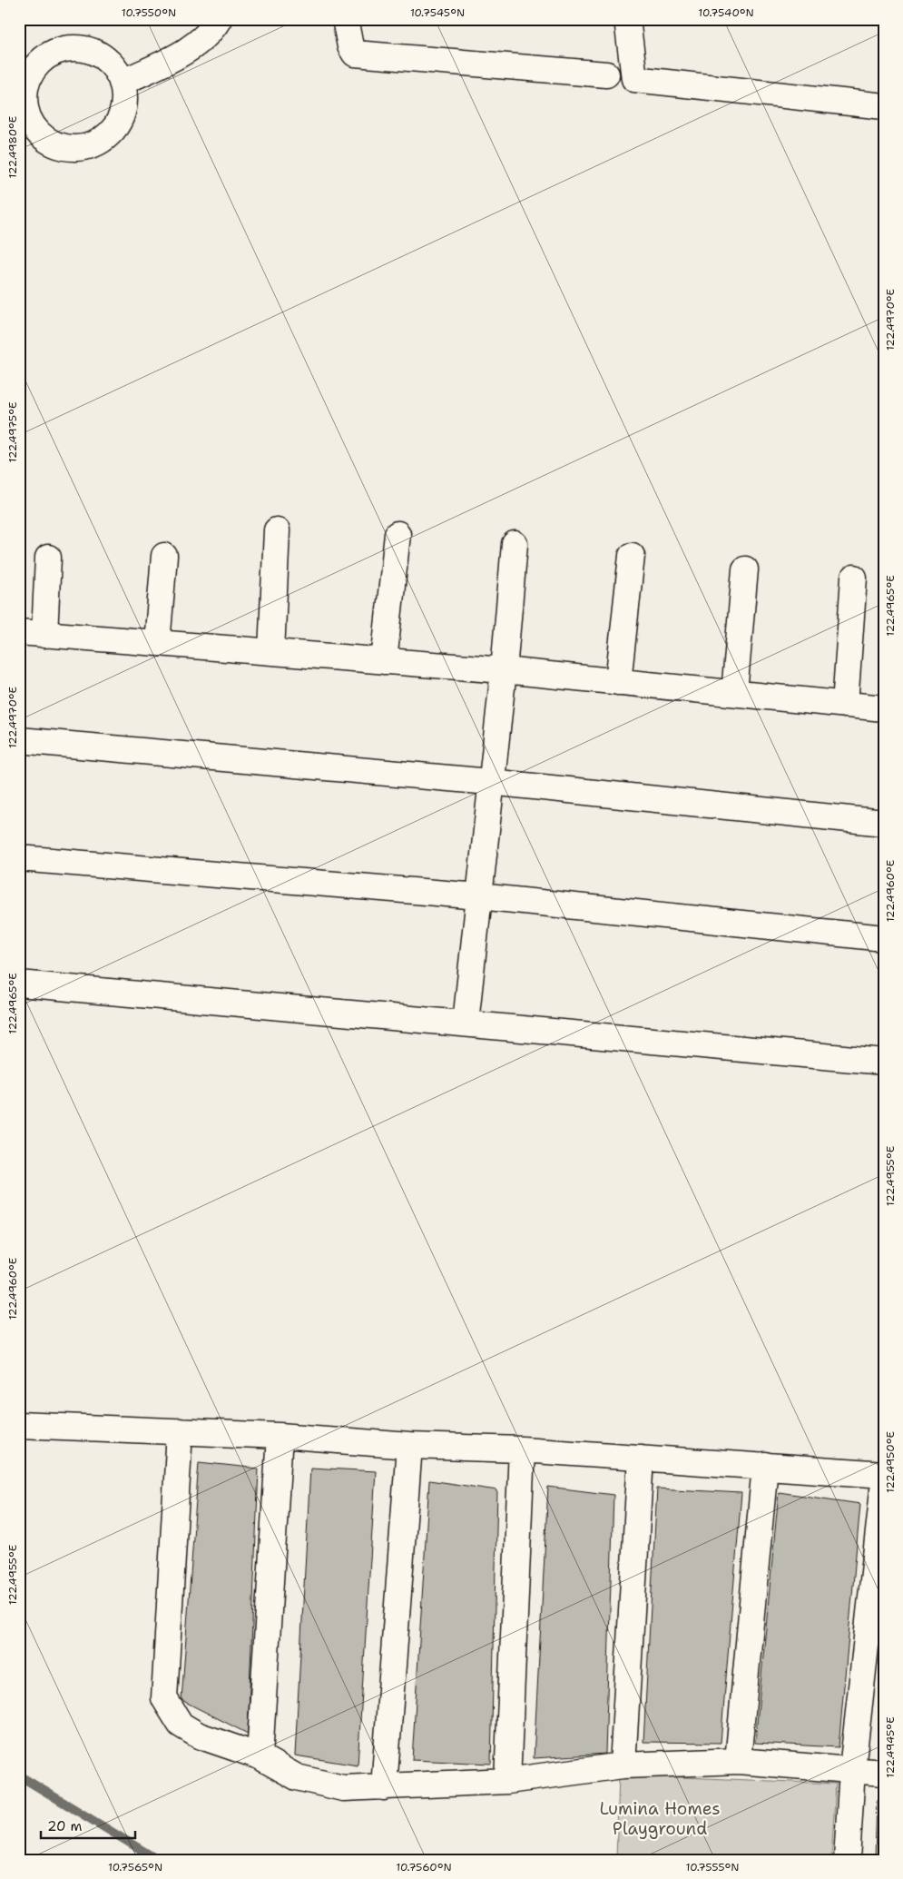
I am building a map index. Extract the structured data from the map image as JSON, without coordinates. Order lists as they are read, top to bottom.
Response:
{
  "parks": ["Lumina Homes Playground"],
  "scale_bar": "20 m",
  "coordinates": [
    "10.7550°N",
    "10.7545°N",
    "10.7540°N",
    "122.4980°E",
    "122.4970°E",
    "122.4975°E",
    "122.4965°E",
    "122.4960°E",
    "122.4955°E",
    "122.4950°E",
    "122.4945°E",
    "10.7565°N",
    "10.7560°N",
    "10.7555°N"
  ]
}
